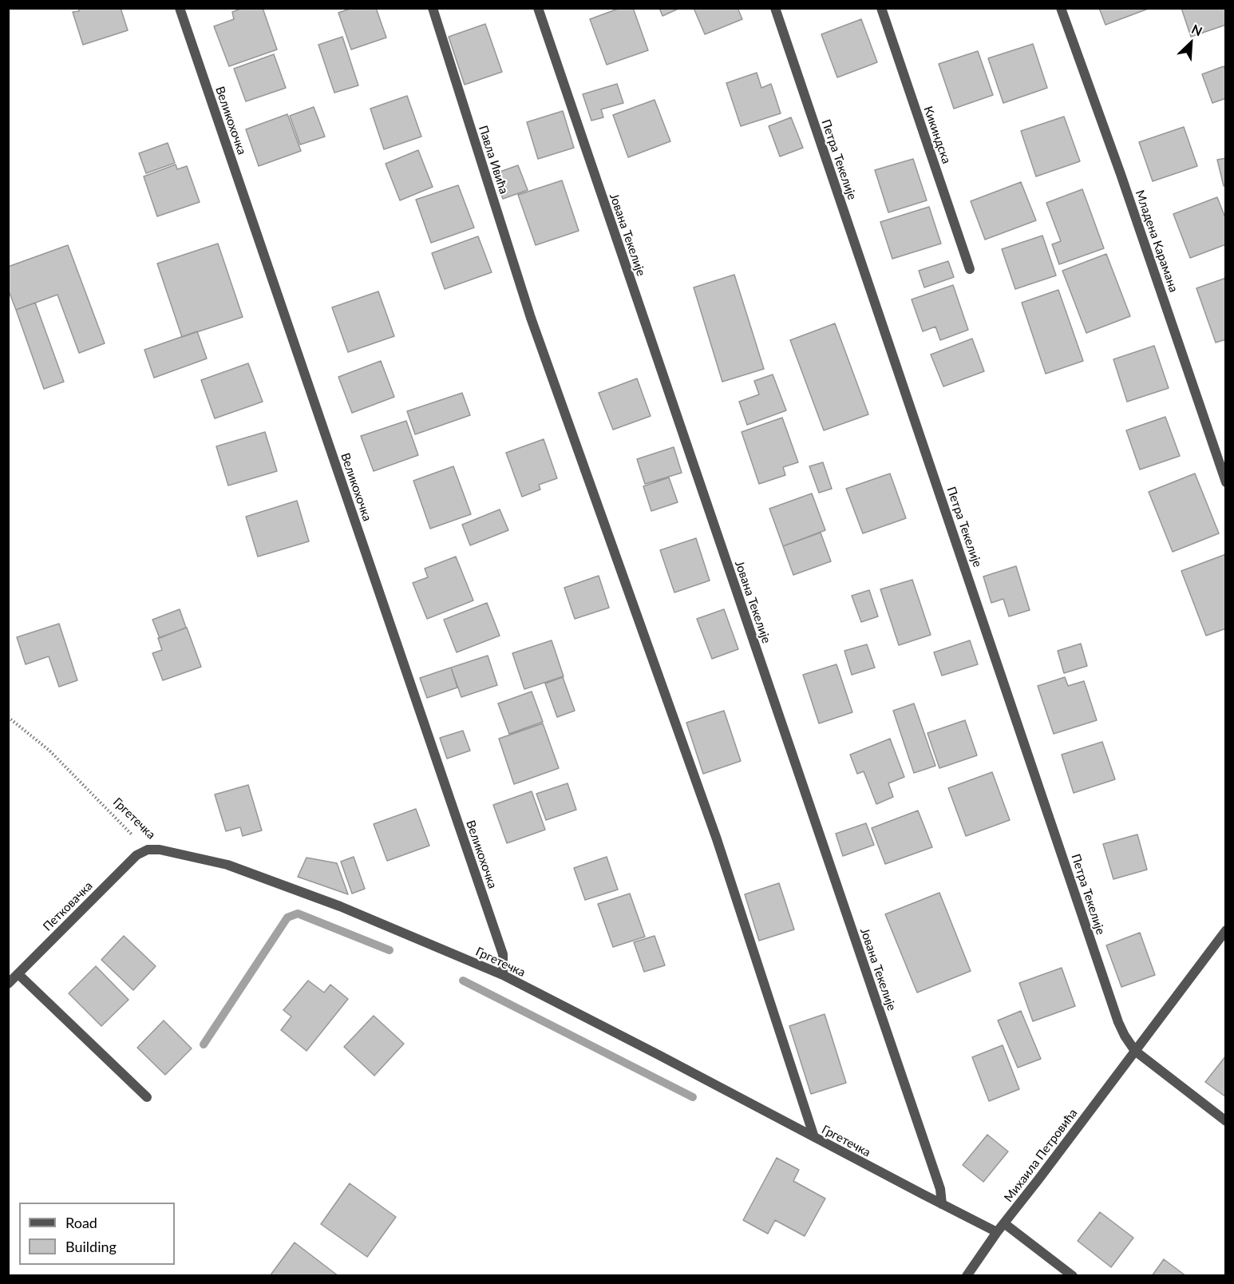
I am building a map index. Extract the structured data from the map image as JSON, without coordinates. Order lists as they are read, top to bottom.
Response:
{
  "streets": {
    "street": [
      "Великохочка",
      "Кикиндска",
      "Павла Ивића",
      "Петра Текелије",
      "Јована Текелије",
      "Младена Карамана",
      "Гргетечка",
      "Петковачка",
      "Михаила Петровића"
    ]
  },
  "crossings": [
    ["Великохочка", "Гргетечка"],
    ["Павла Ивића", "Гргетечка"],
    ["Петра Текелије", "Михаила Петровића"],
    ["Јована Текелије", "Гргетечка"],
    ["Гргетечка", "Петковачка"],
    ["Гргетечка", "Михаила Петровића"]
  ],
  "legend": ["Road", "Building"],
  "north": "top right"
}
